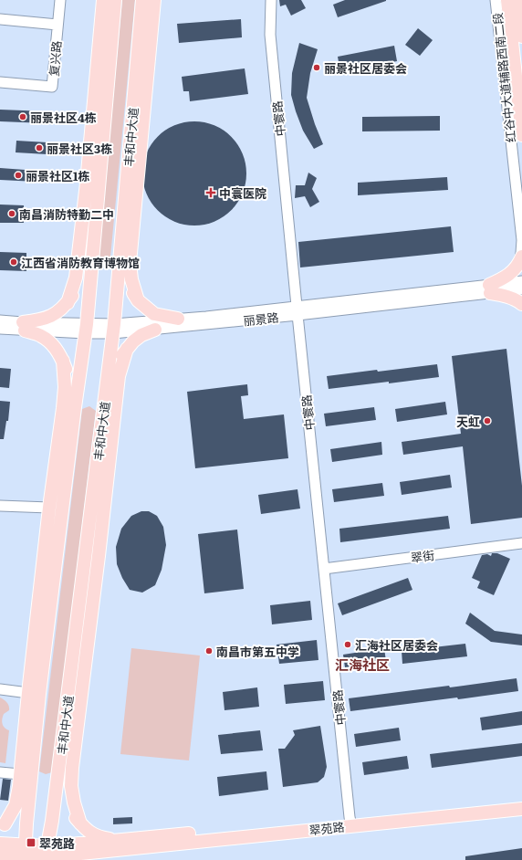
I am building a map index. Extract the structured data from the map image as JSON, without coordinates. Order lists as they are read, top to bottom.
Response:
{
  "streets": {
    "main road": ["丰和中大道", "翠苑路"],
    "street": [
      "复兴路",
      "红谷中大道辅路西南二段",
      "中寰路",
      "丽景路",
      "翠街"
    ]
  },
  "crossings": [
    ["中寰路", "丽景路"],
    ["中寰路", "翠街"],
    ["中寰路", "翠苑路"],
    ["丰和中大道", "丽景路"],
    ["丰和中大道", "翠苑路"]
  ],
  "districts": ["汇海社区"],
  "places": {
    "other": [
      "丽景社区居委会",
      "丽景社区4栋",
      "丽景社区3栋",
      "丽景社区1栋",
      "南昌消防特勤二中",
      "江西省消防教育博物馆",
      "天虹",
      "汇海社区居委会",
      "南昌市第五中学"
    ],
    "health": ["中寰医院"],
    "transit": ["翠苑路"]
  }
}
